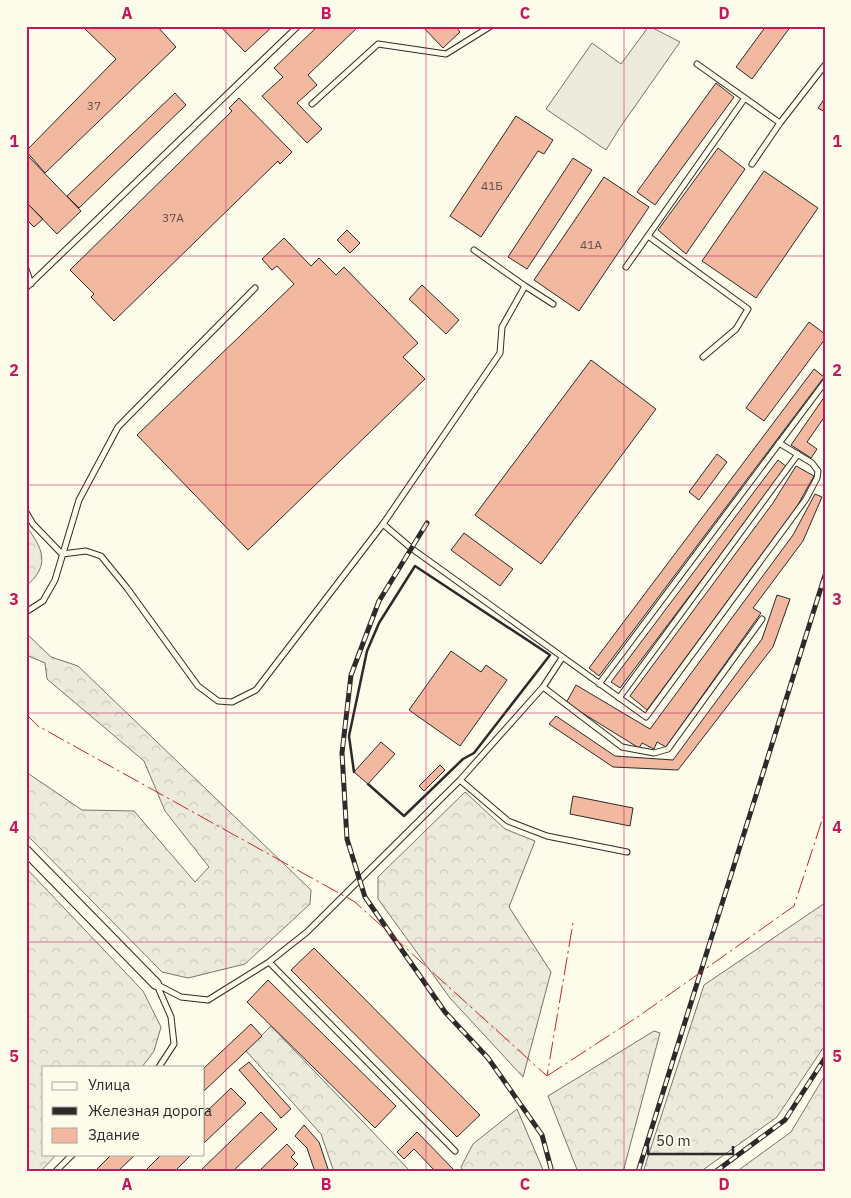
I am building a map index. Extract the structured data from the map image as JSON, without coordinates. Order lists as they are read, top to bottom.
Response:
{
  "house_numbers": [
    "37",
    "41Б",
    "37А",
    "41А"
  ],
  "legend": ["Улица", "Железная дорога", "Здание"],
  "scale_bar": "50 m",
  "grid": {
    "columns": [
      "A",
      "B",
      "C",
      "D"
    ],
    "rows": [
      "1",
      "2",
      "3",
      "4",
      "5"
    ]
  }
}
